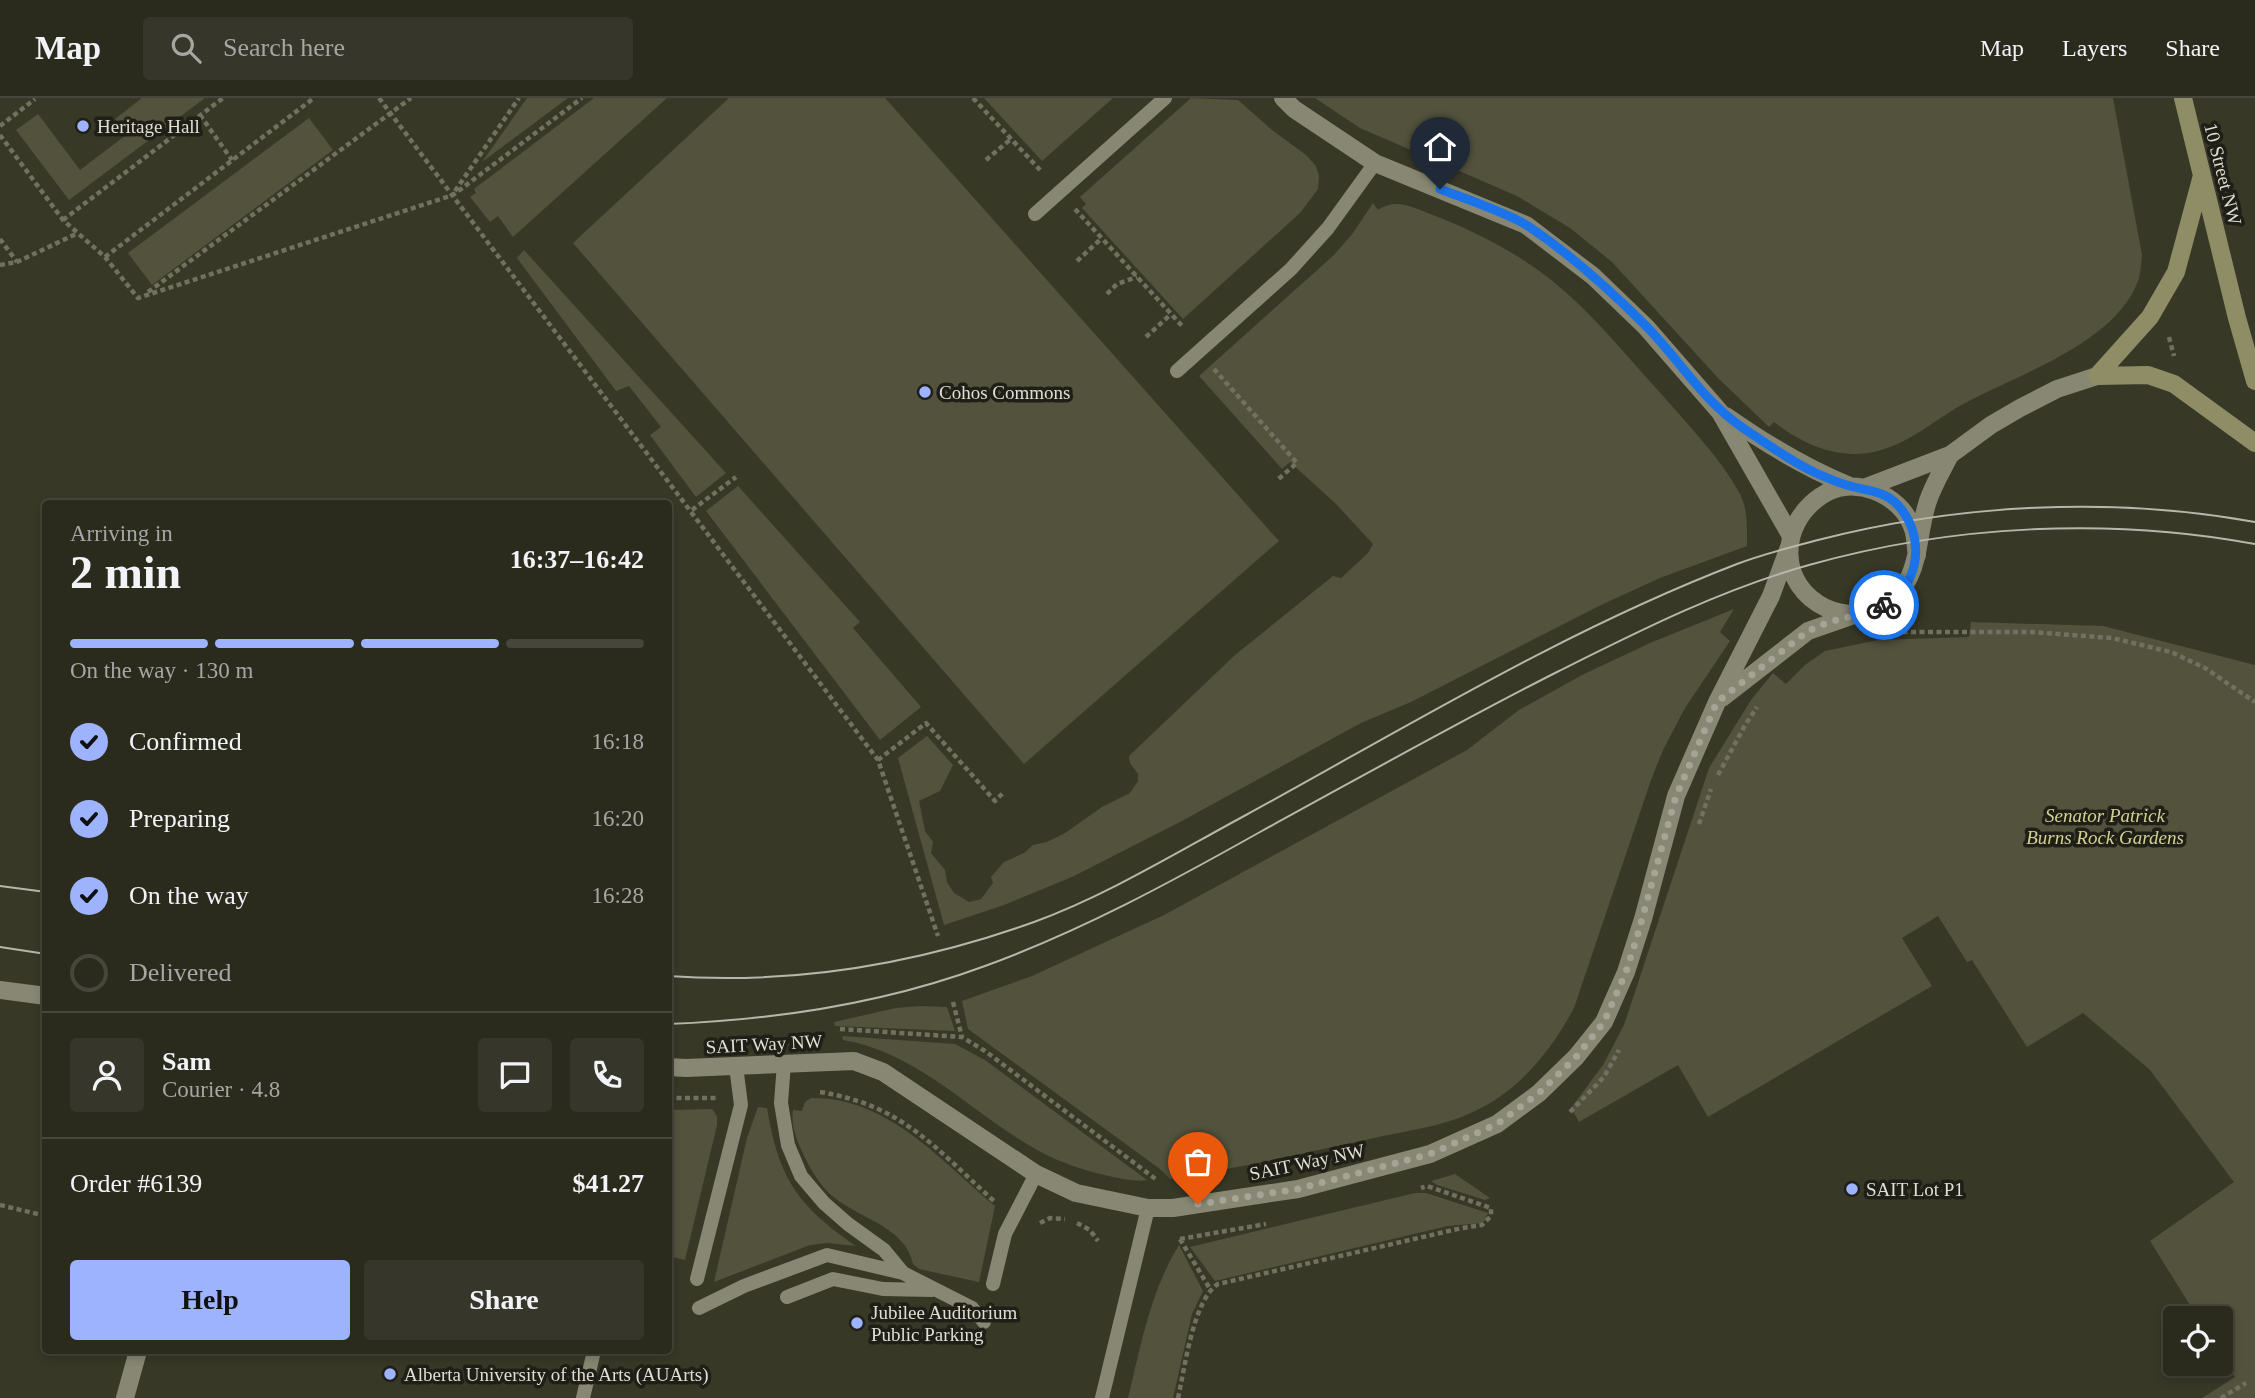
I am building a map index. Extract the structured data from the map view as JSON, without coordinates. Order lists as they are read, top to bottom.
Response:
{
  "streets": {
    "street": ["10 Street NW", "SAIT Way NW"]
  },
  "parks": ["Senator Patrick Burns Rock Gardens"],
  "places": [
    "Heritage Hall",
    "Cohos Commons",
    "SAIT Lot P1",
    "Jubilee Auditorium Public Parking",
    "Alberta University of the Arts (AUArts)"
  ],
  "page": {
    "header": "Map",
    "search": "Search here",
    "nav": ["Map", "Layers", "Share"],
    "heading": ["2 min", "Arriving in", "16:37–16:42"],
    "panel": [
      "Sam",
      "Courier · 4.8",
      "Order #6139",
      "$41.27"
    ],
    "bar": "On the way · 130 m",
    "list": [
      ["Confirmed", "16:18"],
      ["Preparing", "16:20"],
      ["On the way", "16:28"],
      "Delivered"
    ],
    "buttons": ["Help", "Share"]
  }
}
